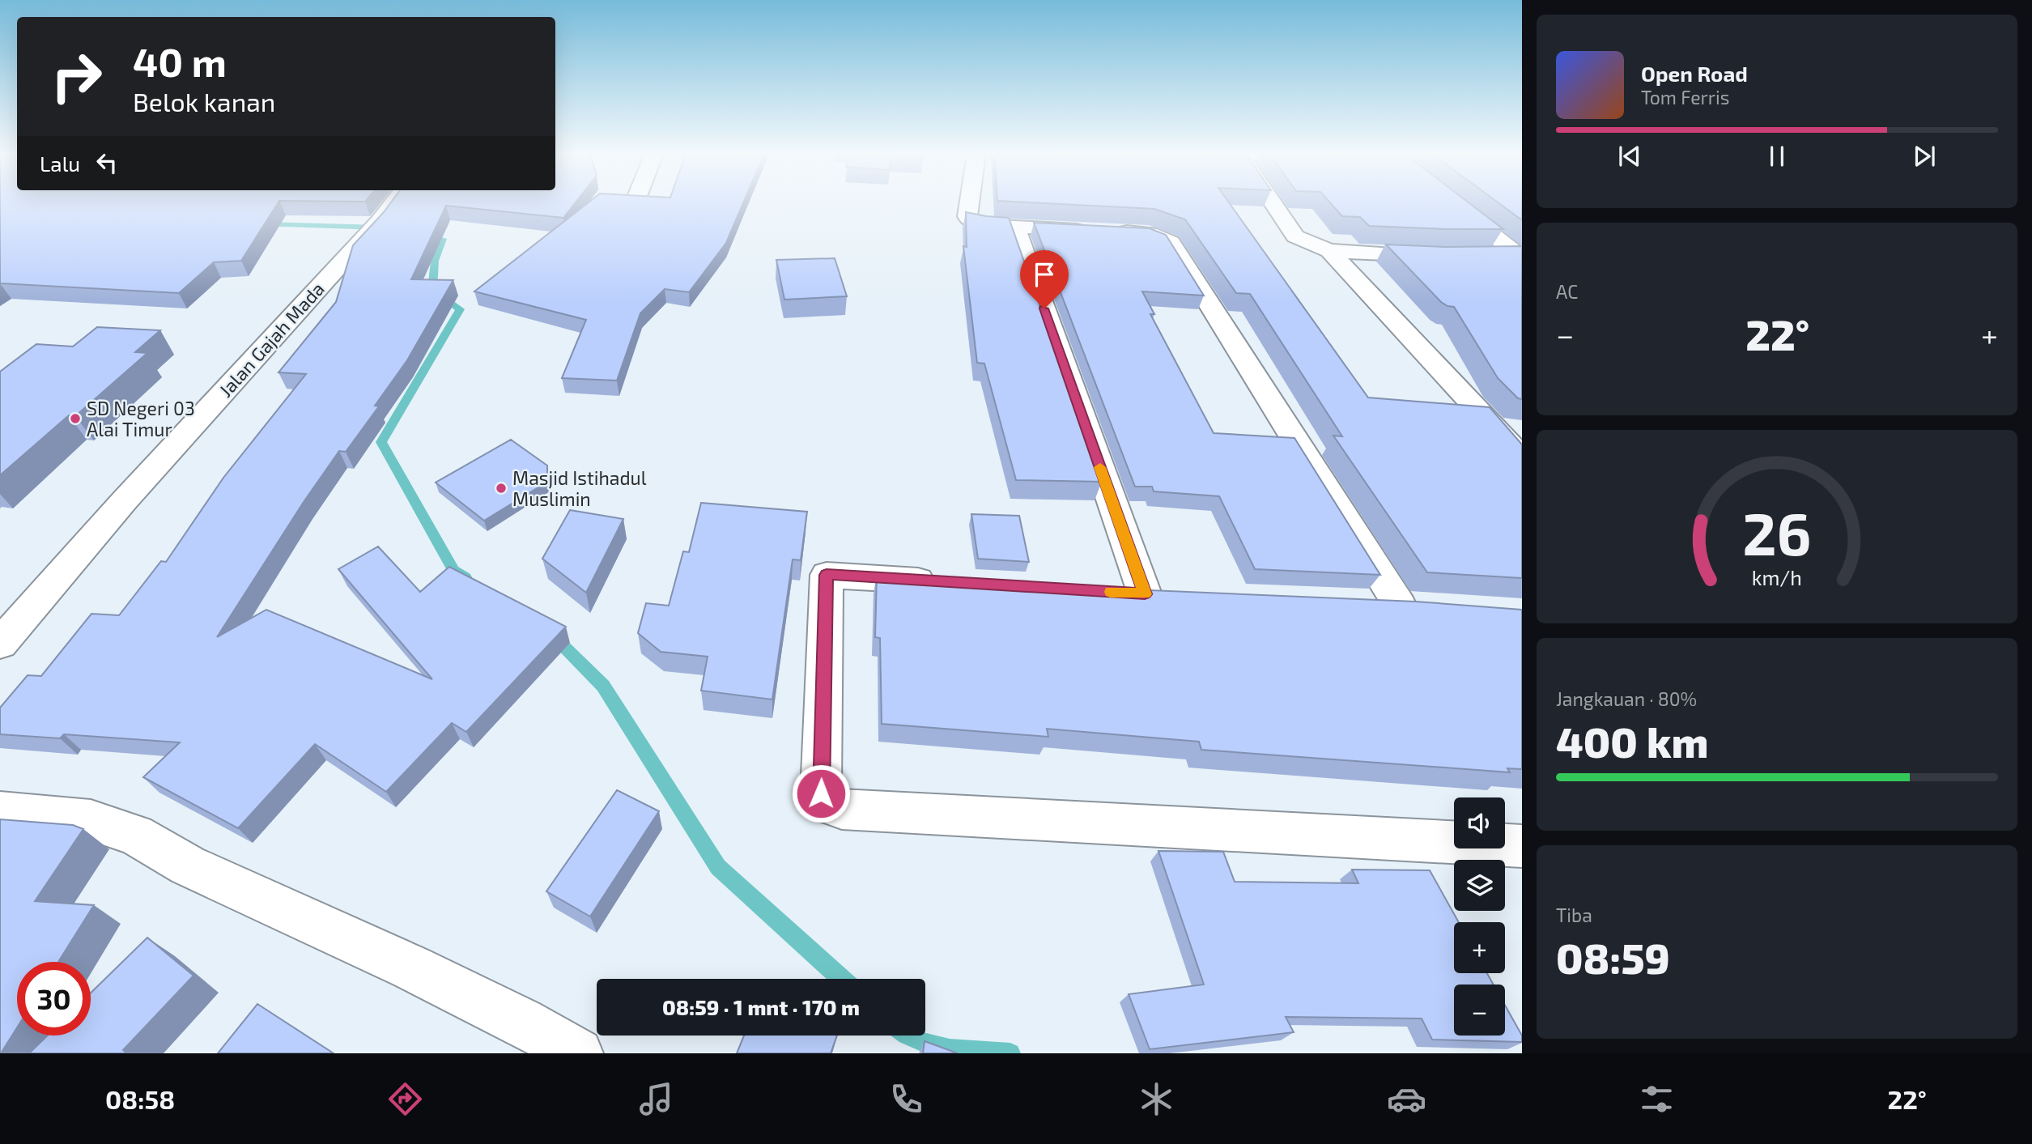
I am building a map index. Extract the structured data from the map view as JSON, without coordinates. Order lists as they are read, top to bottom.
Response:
{
  "streets": {
    "street": ["Jalan Gajah Mada"]
  },
  "places": ["SD Negeri 03 Alai Timur", "Masjid Istihadul Muslimin"],
  "page": {
    "turn": ["40 m", "Belok kanan"],
    "song": ["Open Road", "Tom Ferris"],
    "then": "Lalu",
    "tile": [
      "AC",
      ["Jangkauan · 80%", "400 km"],
      ["Tiba", "08:59"]
    ],
    "heat": ["−", "22°", "+"],
    "map_buttons": ["+", "−"],
    "limit": "30",
    "trip": "08:59 · 1 mnt · 170 m",
    "tabs": ["08:58", "22°"],
    "gauge": ["26", "km/h"]
  }
}
